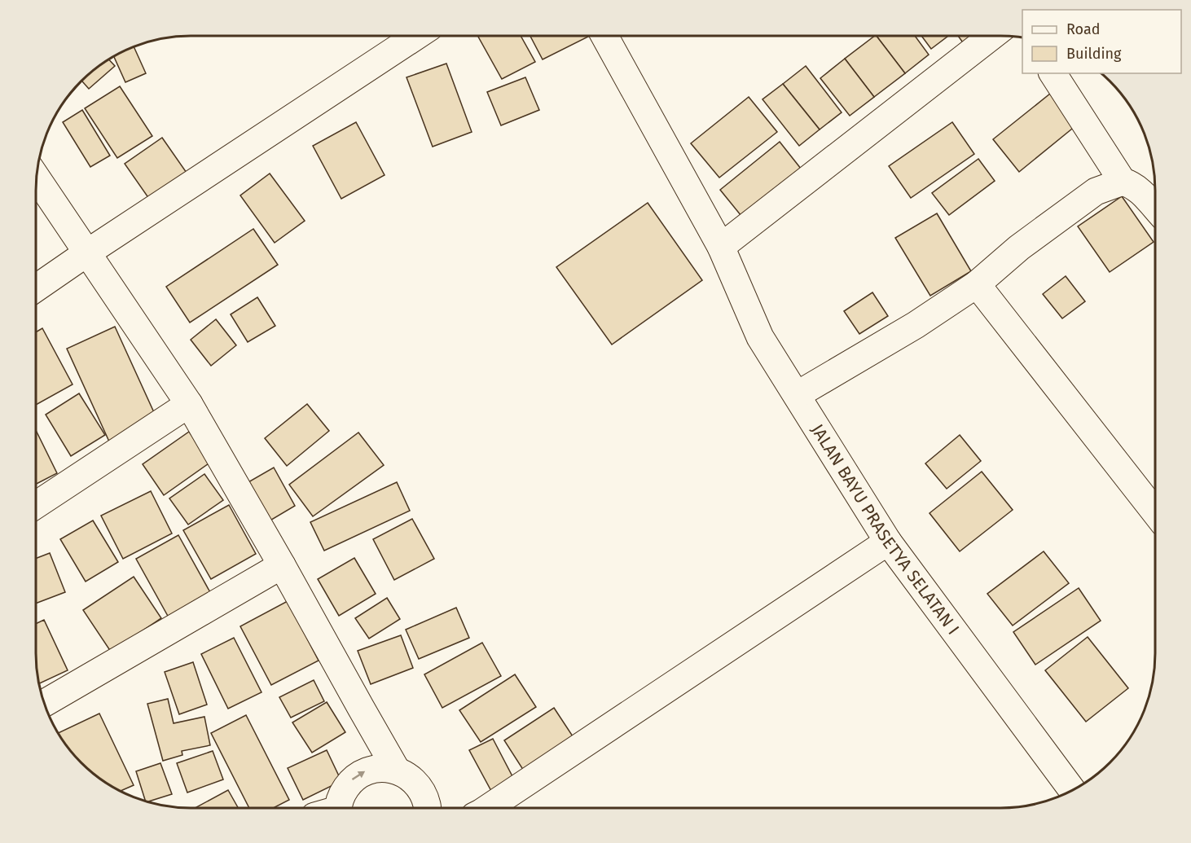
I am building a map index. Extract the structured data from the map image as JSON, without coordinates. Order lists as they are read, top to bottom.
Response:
{
  "streets": {
    "street": ["JALAN BAYU PRASETYA SELATAN I"]
  },
  "legend": ["Road", "Building"]
}
